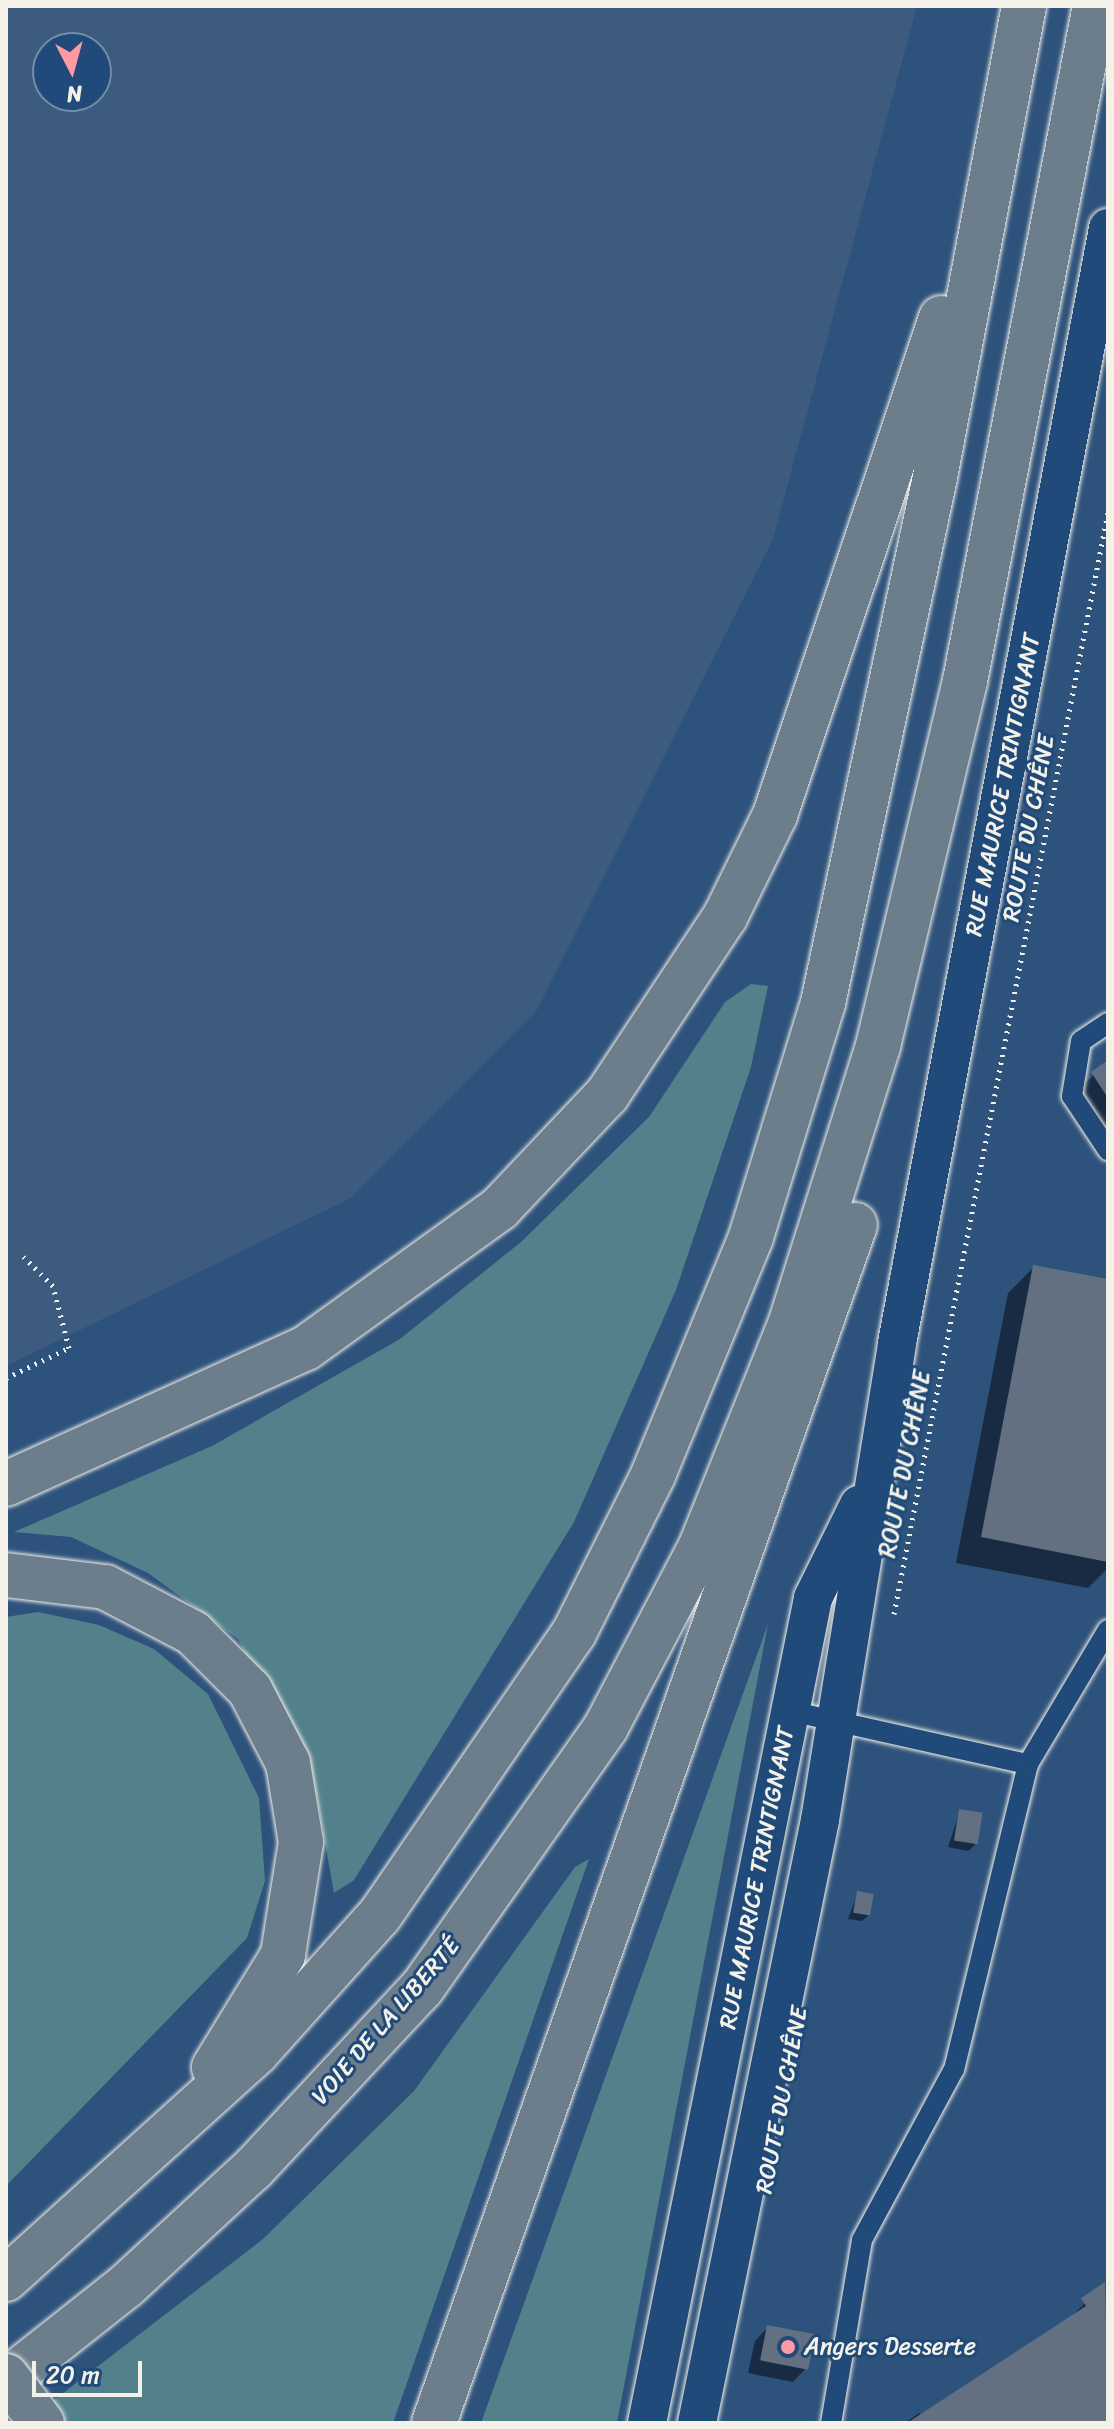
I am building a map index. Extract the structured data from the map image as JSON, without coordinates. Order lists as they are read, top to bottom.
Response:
{
  "streets": {
    "highway": ["VOIE DE LA LIBERTÉ"],
    "street": ["RUE MAURICE TRINTIGNANT"],
    "path": ["ROUTE DU CHÊNE"]
  },
  "places": ["Angers Desserte"],
  "scale_bar": "20 m",
  "north": "bottom"
}
